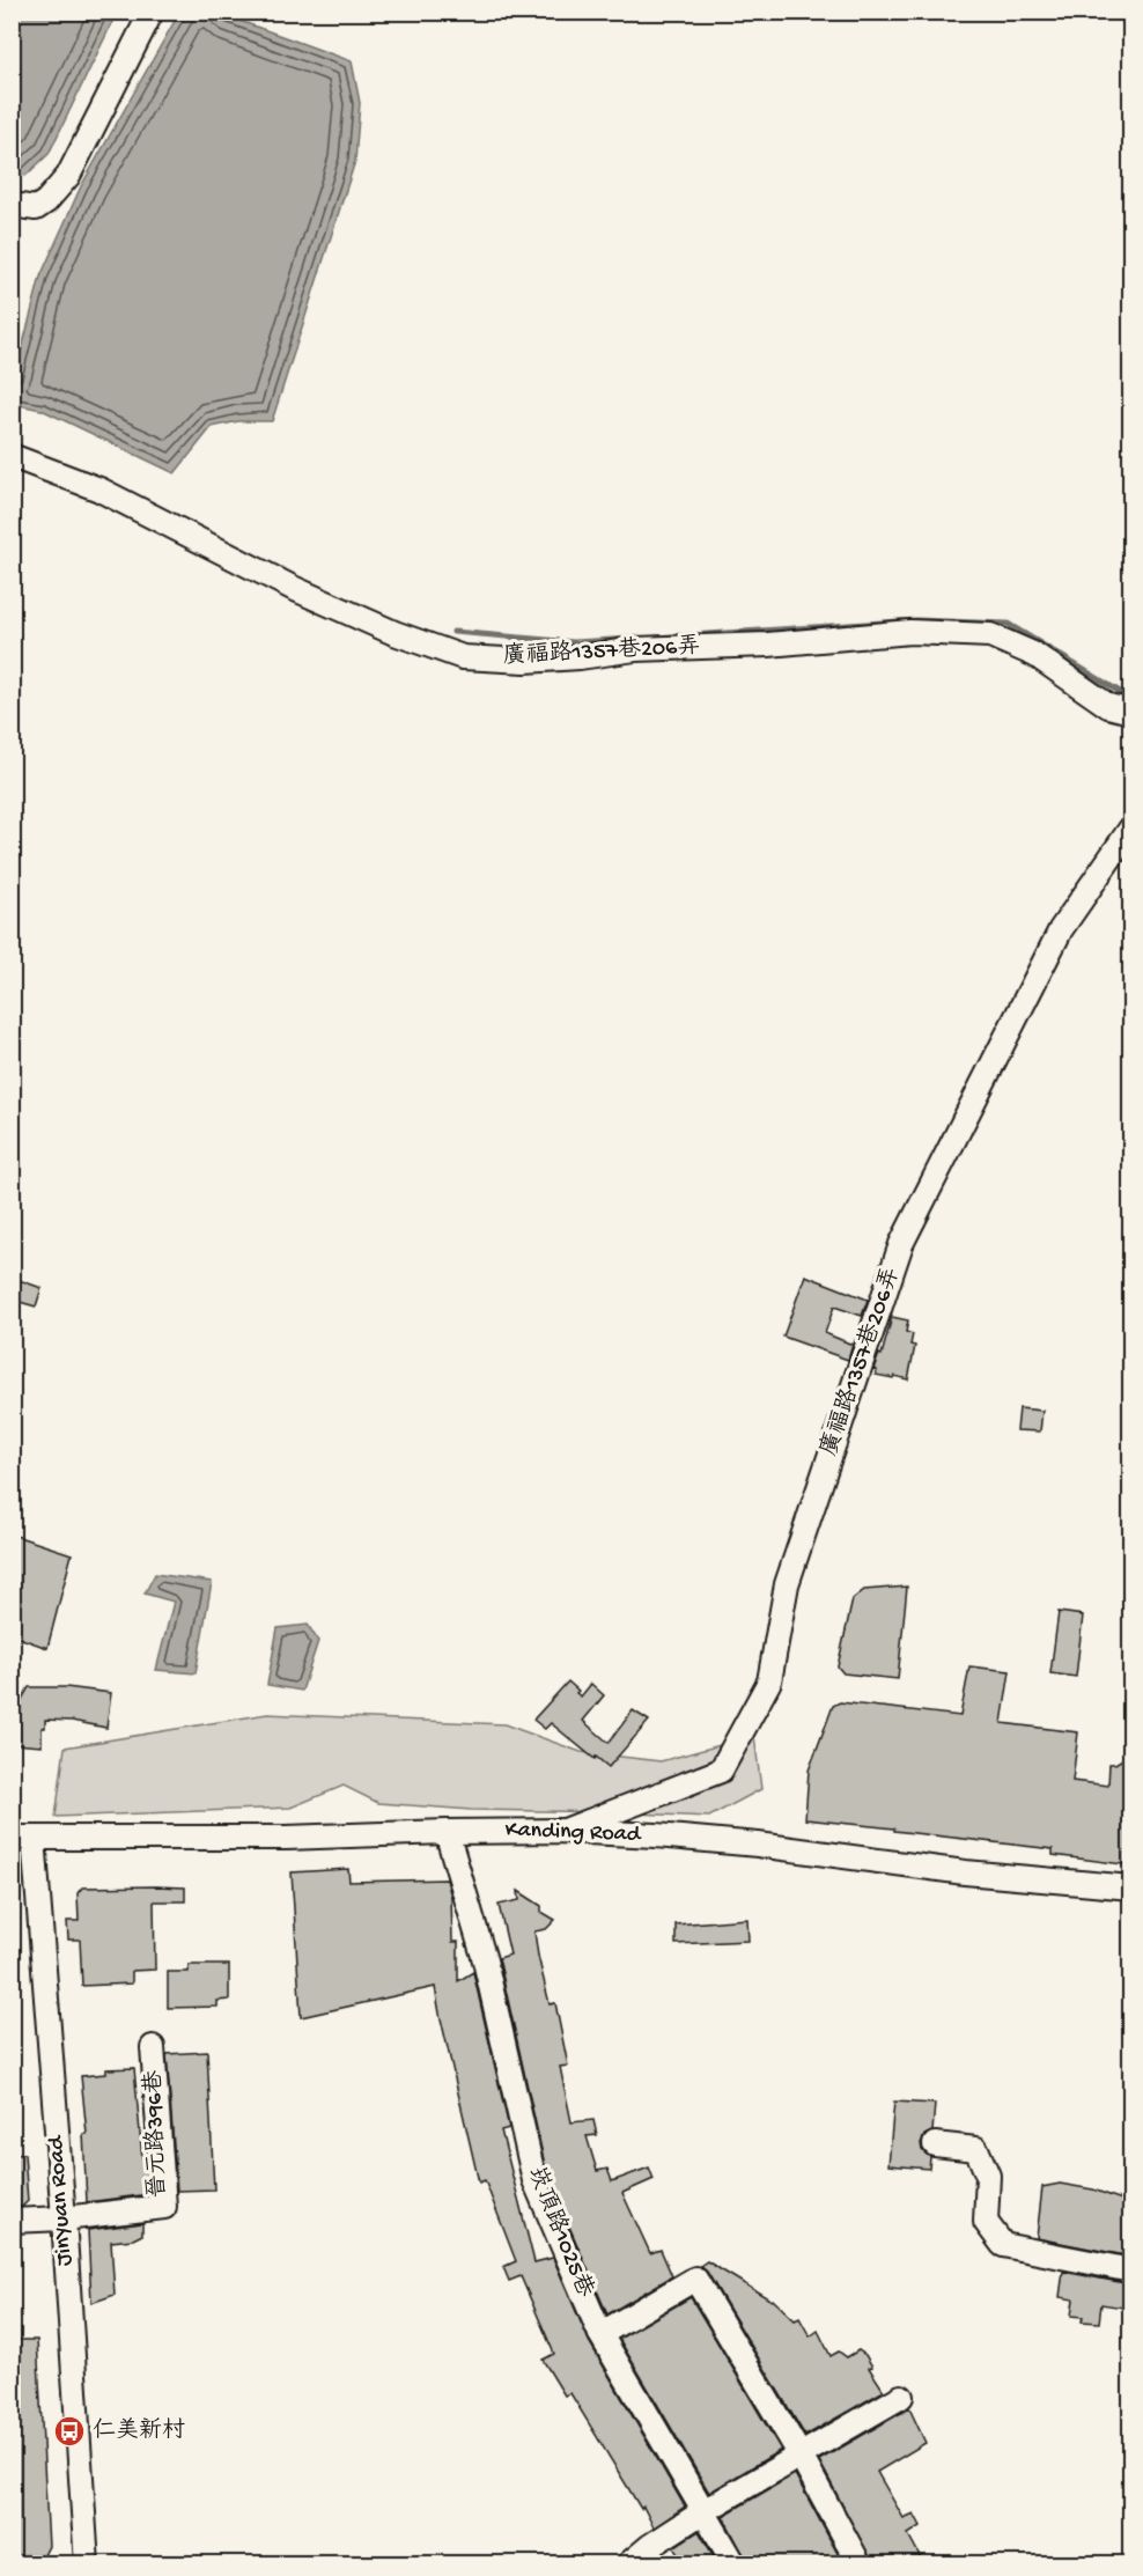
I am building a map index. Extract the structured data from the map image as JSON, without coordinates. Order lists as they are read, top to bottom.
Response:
{
  "streets": {
    "street": [
      "廣福路1357巷206弄",
      "Kanding Road",
      "晉元路396巷",
      "JinYuan Road",
      "崁頂路1025巷"
    ]
  },
  "crossings": [
    ["廣福路1357巷206弄", "Kanding Road"],
    ["Kanding Road", "JinYuan Road"],
    ["Kanding Road", "崁頂路1025巷"],
    ["晉元路396巷", "JinYuan Road"]
  ],
  "places": {
    "bus stop": ["仁美新村"]
  }
}
